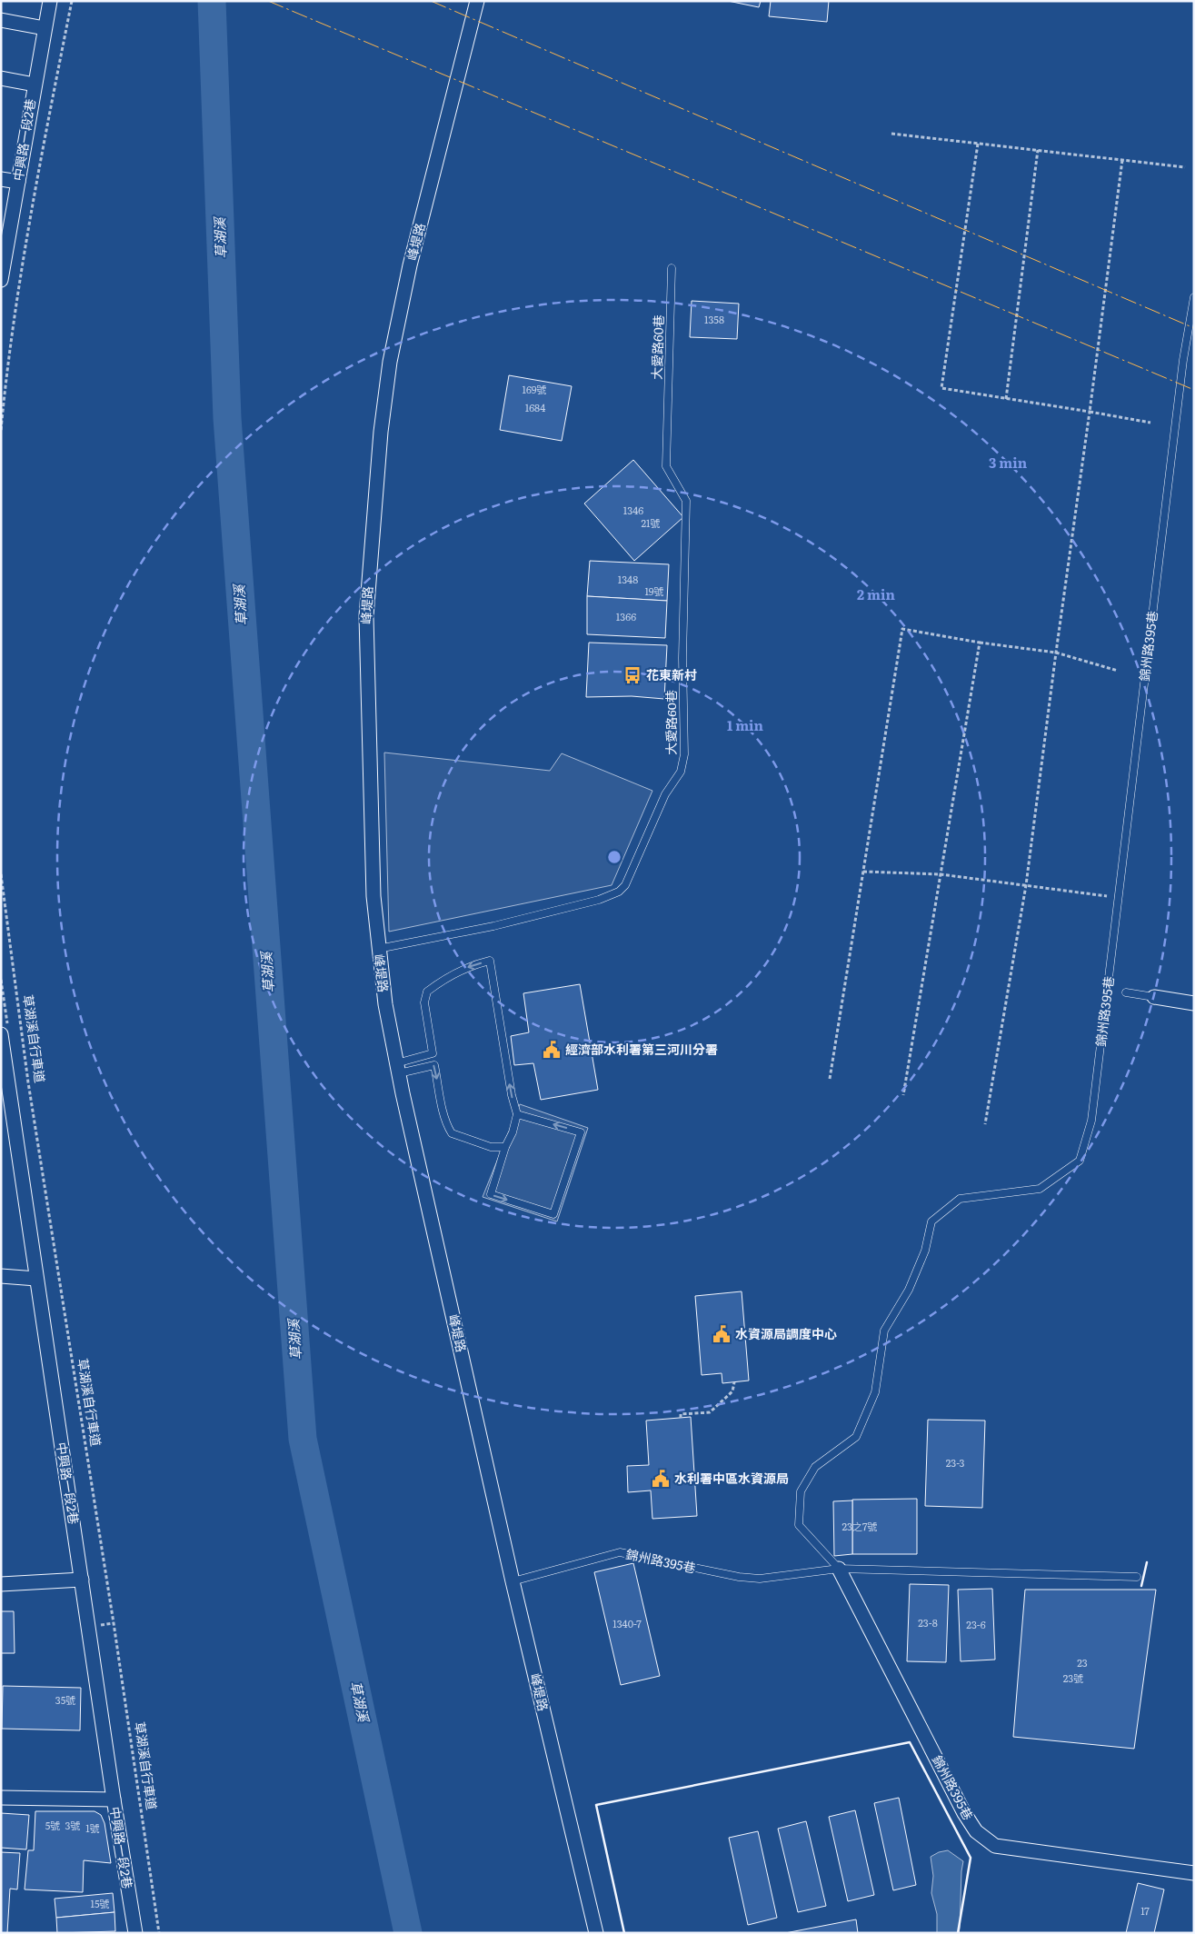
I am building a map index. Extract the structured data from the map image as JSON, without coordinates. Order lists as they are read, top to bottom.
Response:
{
  "streets": {
    "street": ["中興路一段2巷", "峰堤路", "錦州路395巷"],
    "lane": ["大愛路60巷"],
    "path": ["草湖溪自行車道"]
  },
  "crossings": [
    ["峰堤路", "大愛路60巷"],
    ["峰堤路", "錦州路395巷"]
  ],
  "water": ["草湖溪"],
  "places": {
    "bus stop": ["花東新村"],
    "public building": ["經濟部水利署第三河川分署", "水資源局調度中心", "水利署中區水資源局"]
  },
  "house_numbers": [
    "1358",
    "169號",
    "1684",
    "1346",
    "21號",
    "1348",
    "19號",
    "1366",
    "23-3",
    "23之7號",
    "23-8",
    "1340-7",
    "23-6",
    "23",
    "23號",
    "35號",
    "5號",
    "3號",
    "1號",
    "15號",
    "17"
  ],
  "rings": ["3 min", "2 min", "1 min"]
}
